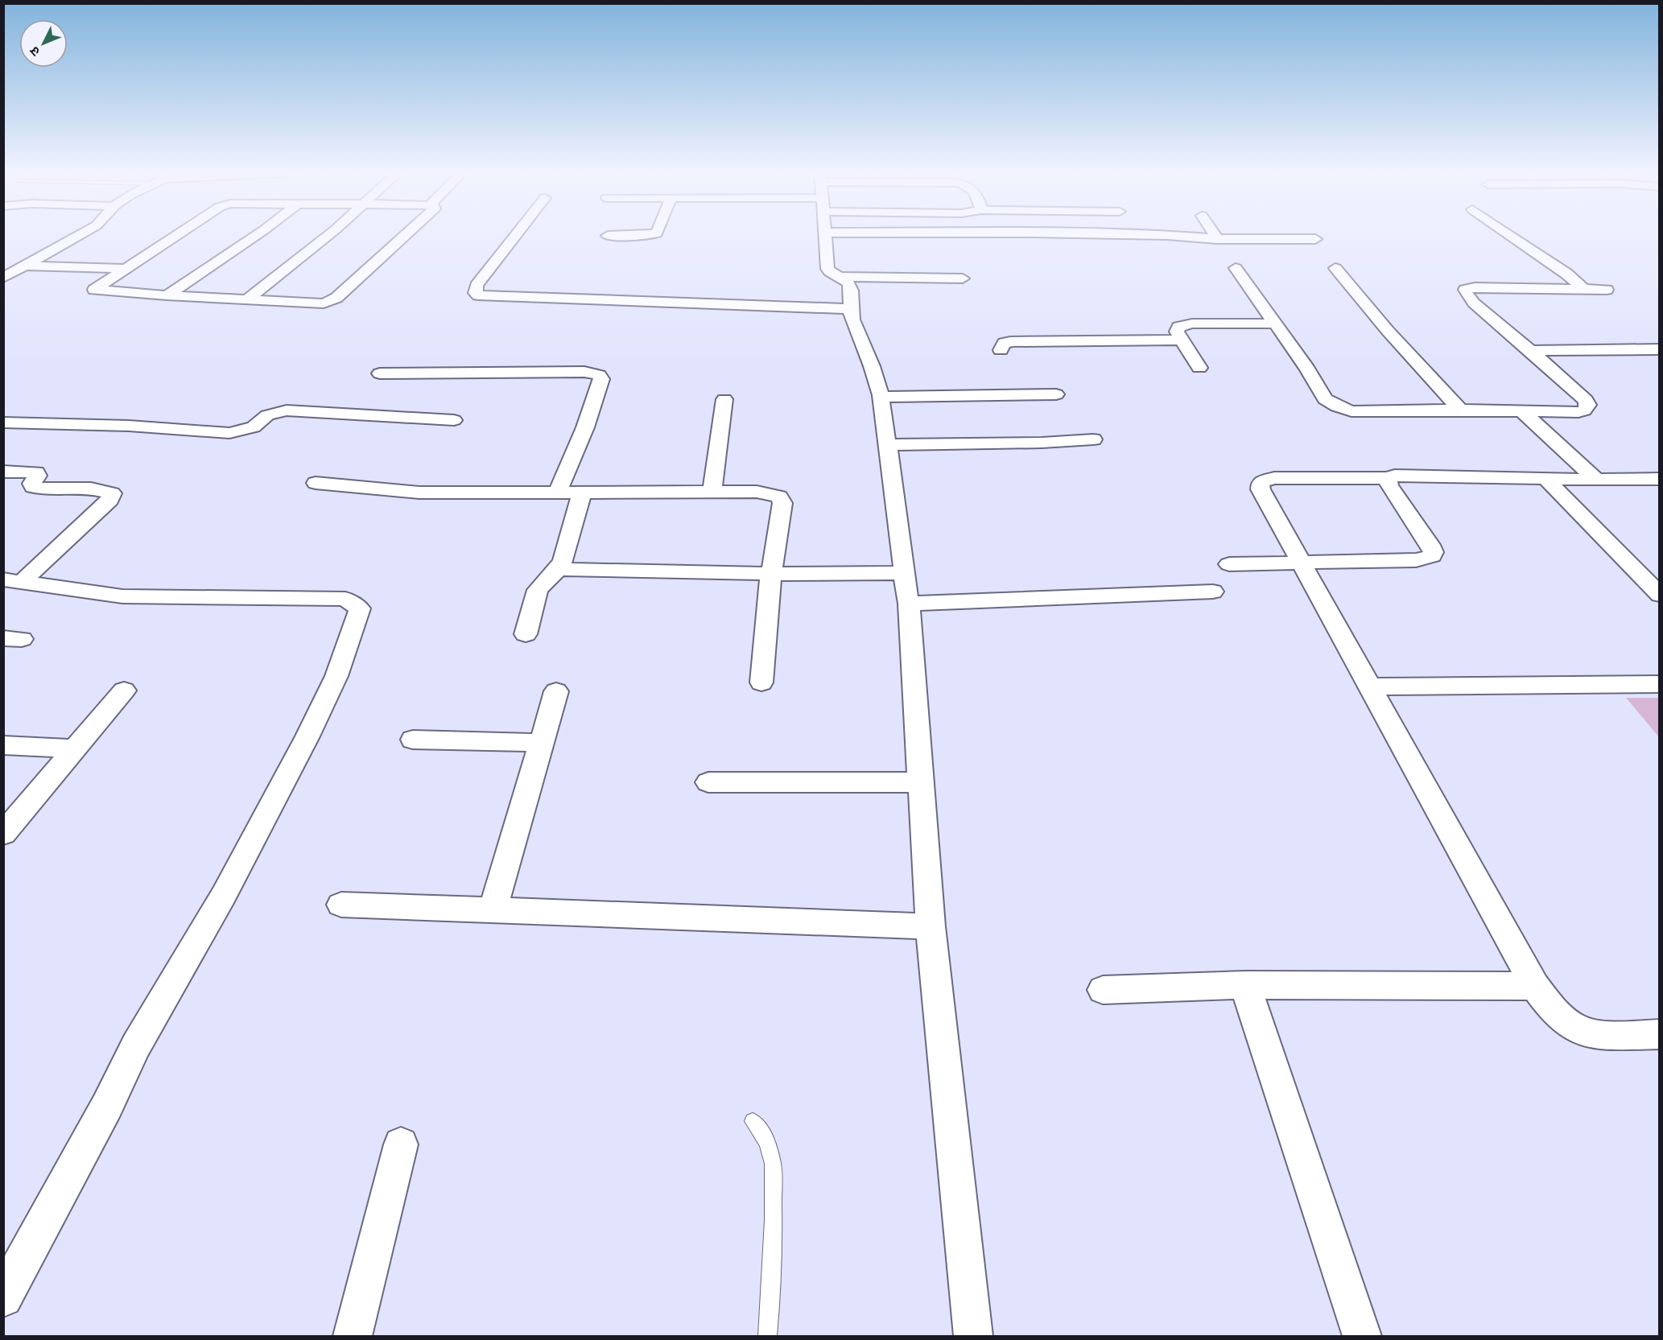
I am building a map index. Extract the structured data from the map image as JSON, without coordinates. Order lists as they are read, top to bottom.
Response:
{
  "north": "bottom left"
}
